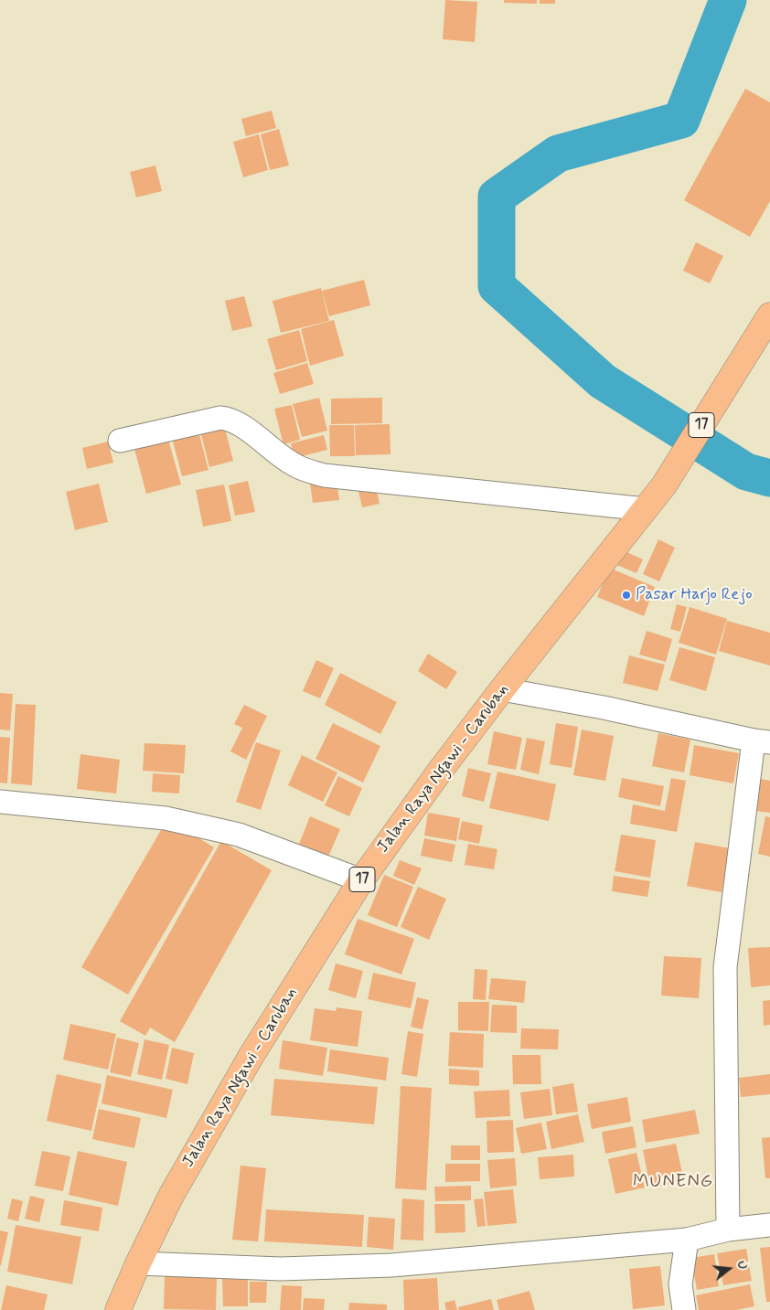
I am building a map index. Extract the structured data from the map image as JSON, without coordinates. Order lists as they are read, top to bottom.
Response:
{
  "streets": {
    "highway": ["17", "Jalan Raya Ngawi - Caruban"]
  },
  "districts": ["MUNENG"],
  "places": ["Pasar Harjo Rejo"],
  "north": "right"
}
